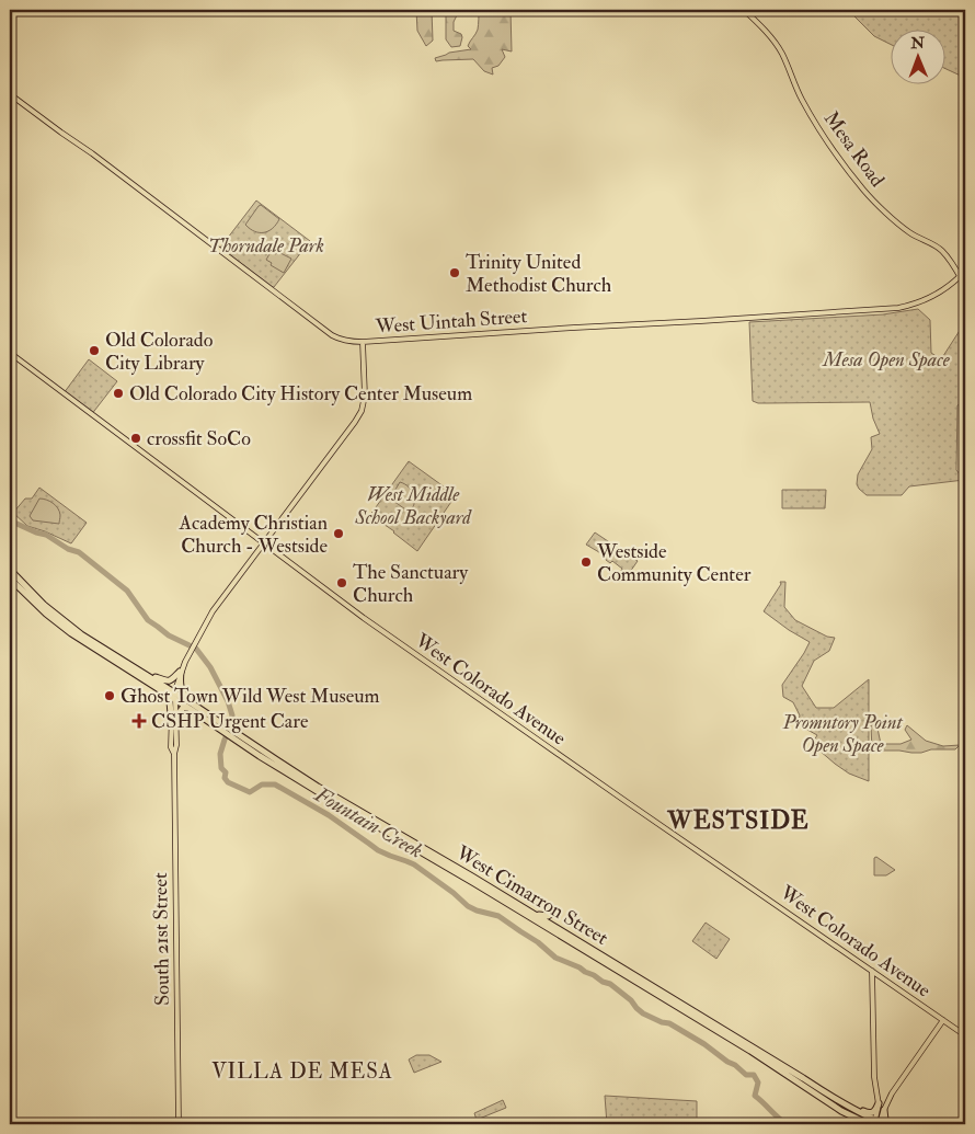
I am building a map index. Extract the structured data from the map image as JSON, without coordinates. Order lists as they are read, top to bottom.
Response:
{
  "streets": {
    "highway": ["West Cimarron Street"],
    "main road": [
      "Mesa Road",
      "West Uintah Street",
      "West Colorado Avenue",
      "South 21st Street"
    ]
  },
  "crossings": [
    ["Mesa Road", "West Uintah Street"],
    ["West Uintah Street", "South 21st Street"],
    ["West Colorado Avenue", "South 21st Street"],
    ["West Cimarron Street", "South 21st Street"]
  ],
  "districts": ["WESTSIDE", "VILLA DE MESA"],
  "water": ["Fountain Creek"],
  "parks": [
    "Thorndale Park",
    "Mesa Open Space",
    "West Middle School Backyard",
    "Promntory Point Open Space"
  ],
  "places": {
    "other": [
      "Trinity United Methodist Church",
      "Old Colorado City Library",
      "Old Colorado City History Center Museum",
      "crossfit SoCo",
      "Academy Christian Church - Westside",
      "Westside Community Center",
      "The Sanctuary Church",
      "Ghost Town Wild West Museum"
    ],
    "health": ["CSHP Urgent Care"]
  },
  "north": "top"
}
